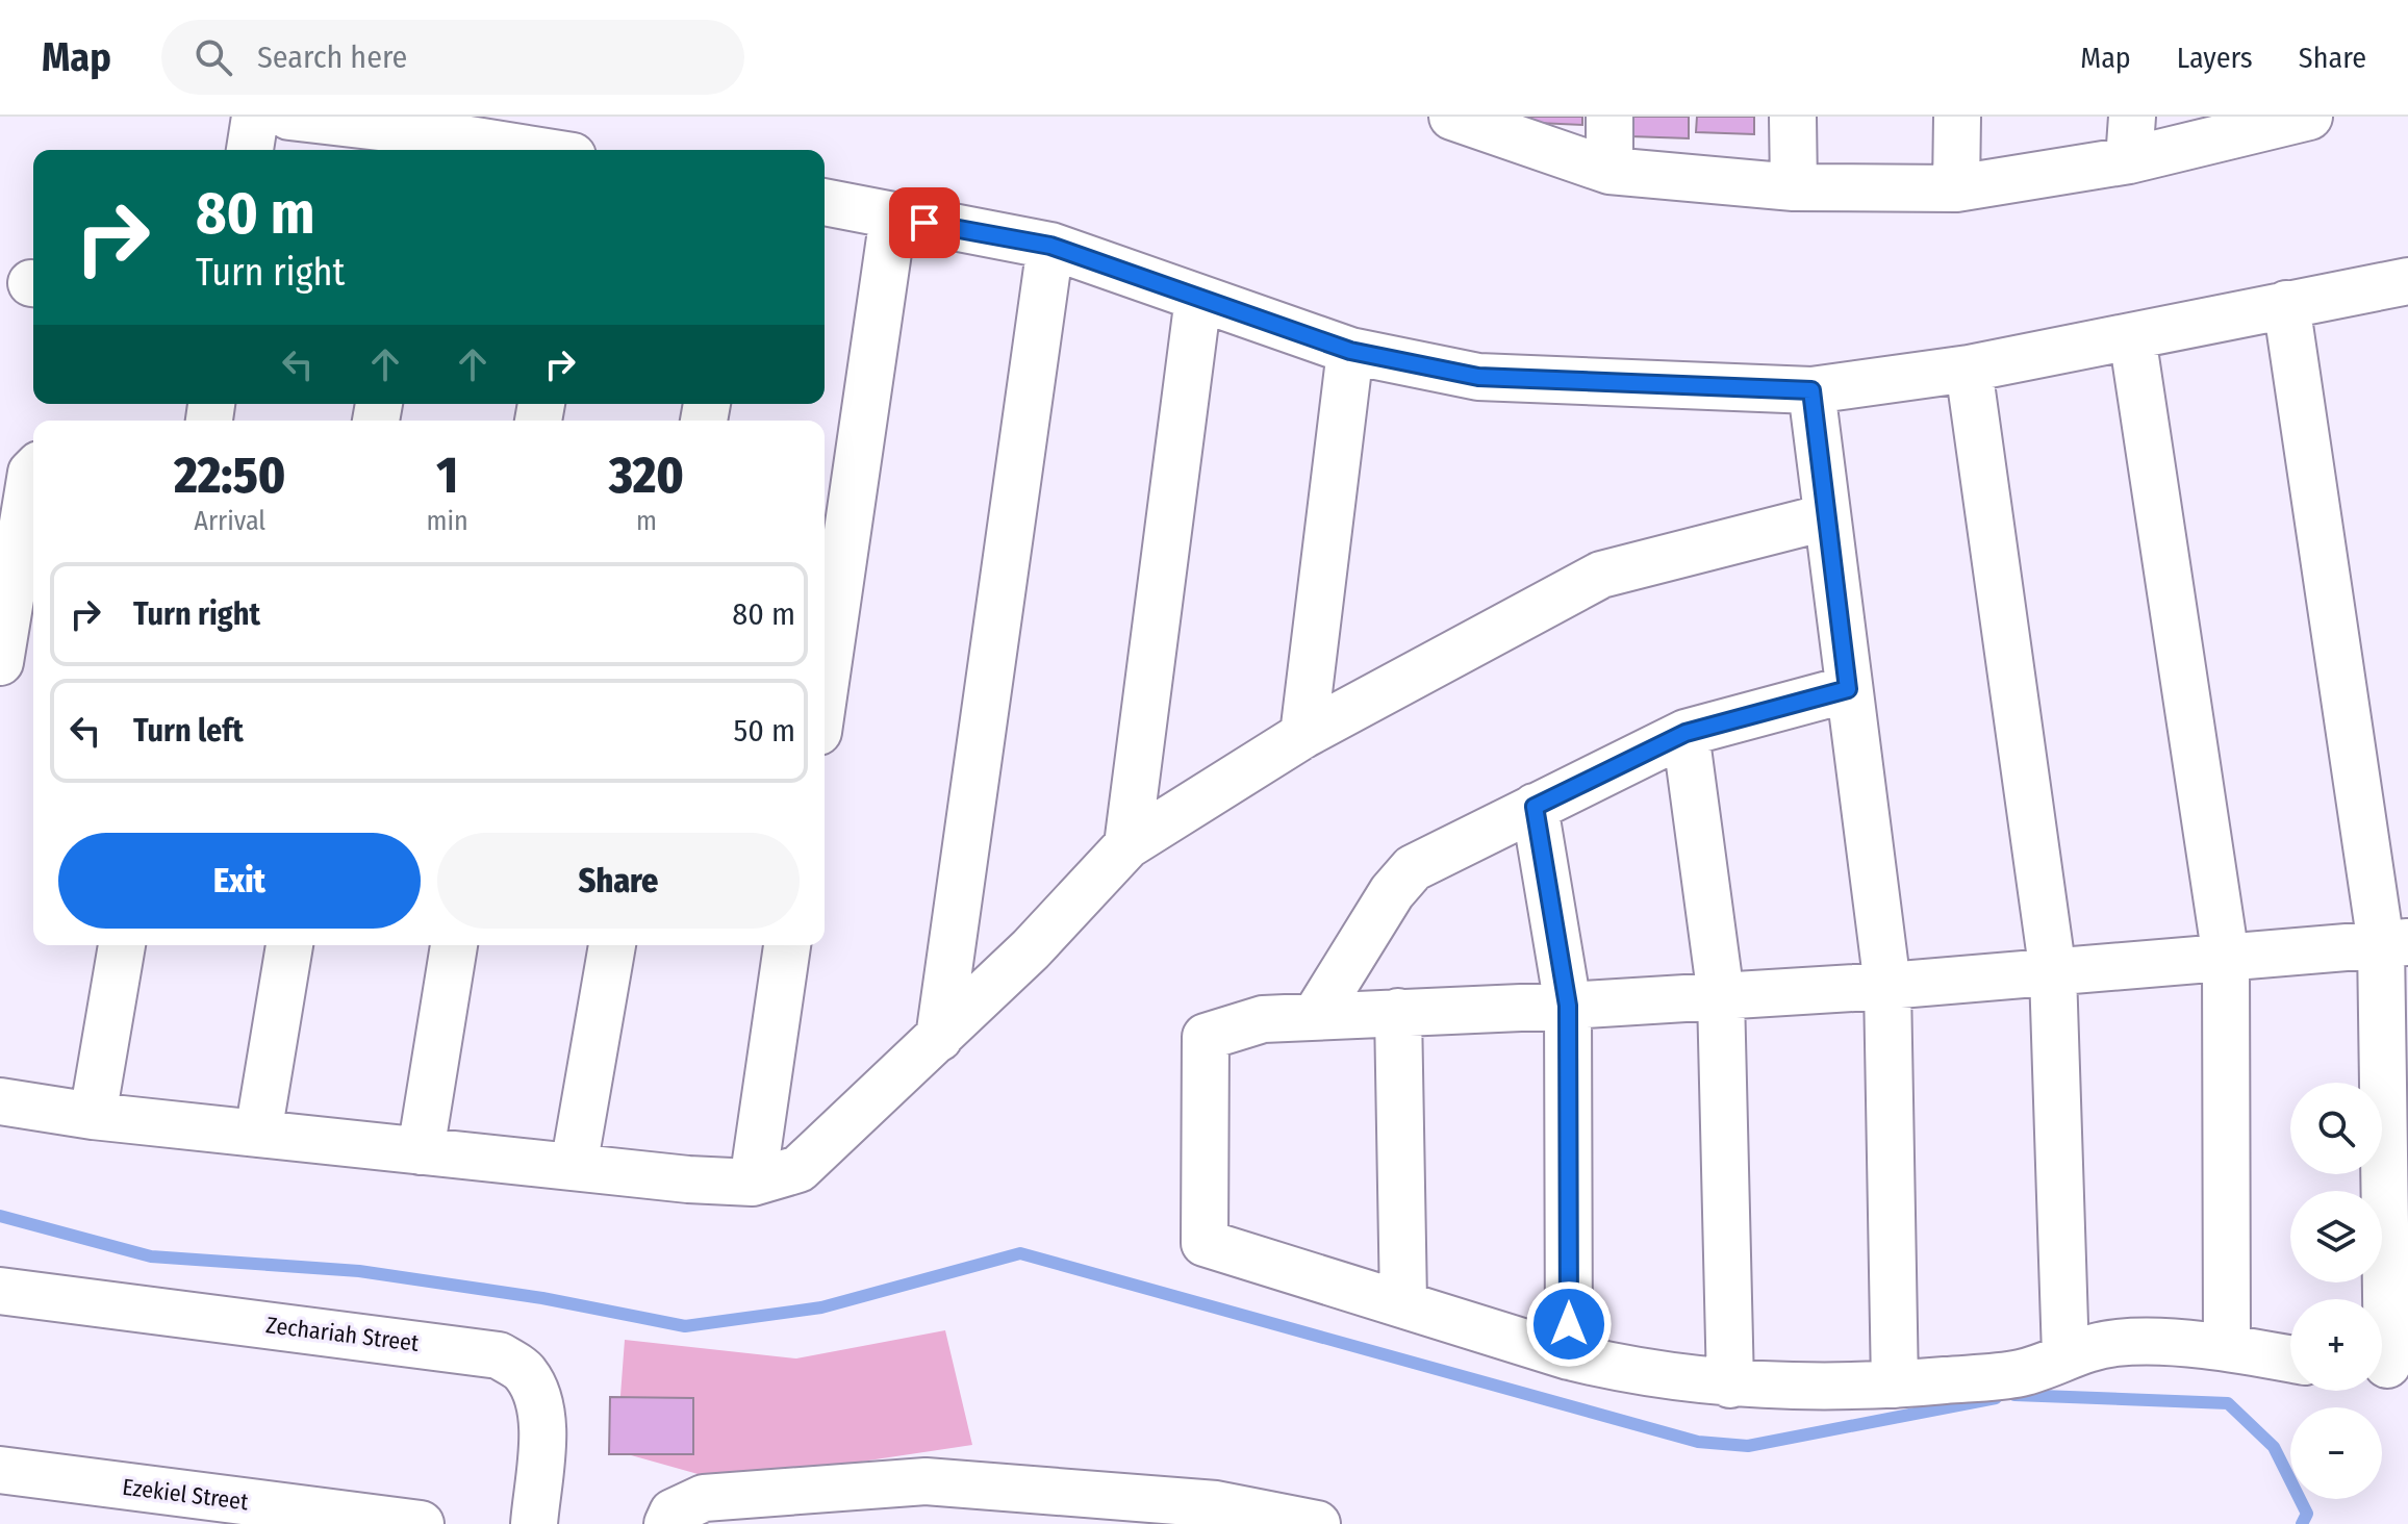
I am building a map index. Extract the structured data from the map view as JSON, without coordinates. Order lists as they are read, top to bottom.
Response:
{
  "streets": {
    "street": ["Zechariah Street", "Ezekiel Street"]
  },
  "page": {
    "header": "Map",
    "search": "Search here",
    "nav": ["Map", "Layers", "Share"],
    "turn": ["80 m", "Turn right"],
    "eta": [
      "22:50",
      "Arrival",
      "1",
      "min",
      "320",
      "m"
    ],
    "list": [
      {
        "name": "Turn right",
        "value": "80 m"
      },
      {
        "name": "Turn left",
        "value": "50 m"
      }
    ],
    "buttons": ["Exit", "Share"],
    "map_buttons": ["+", "−"]
  }
}
